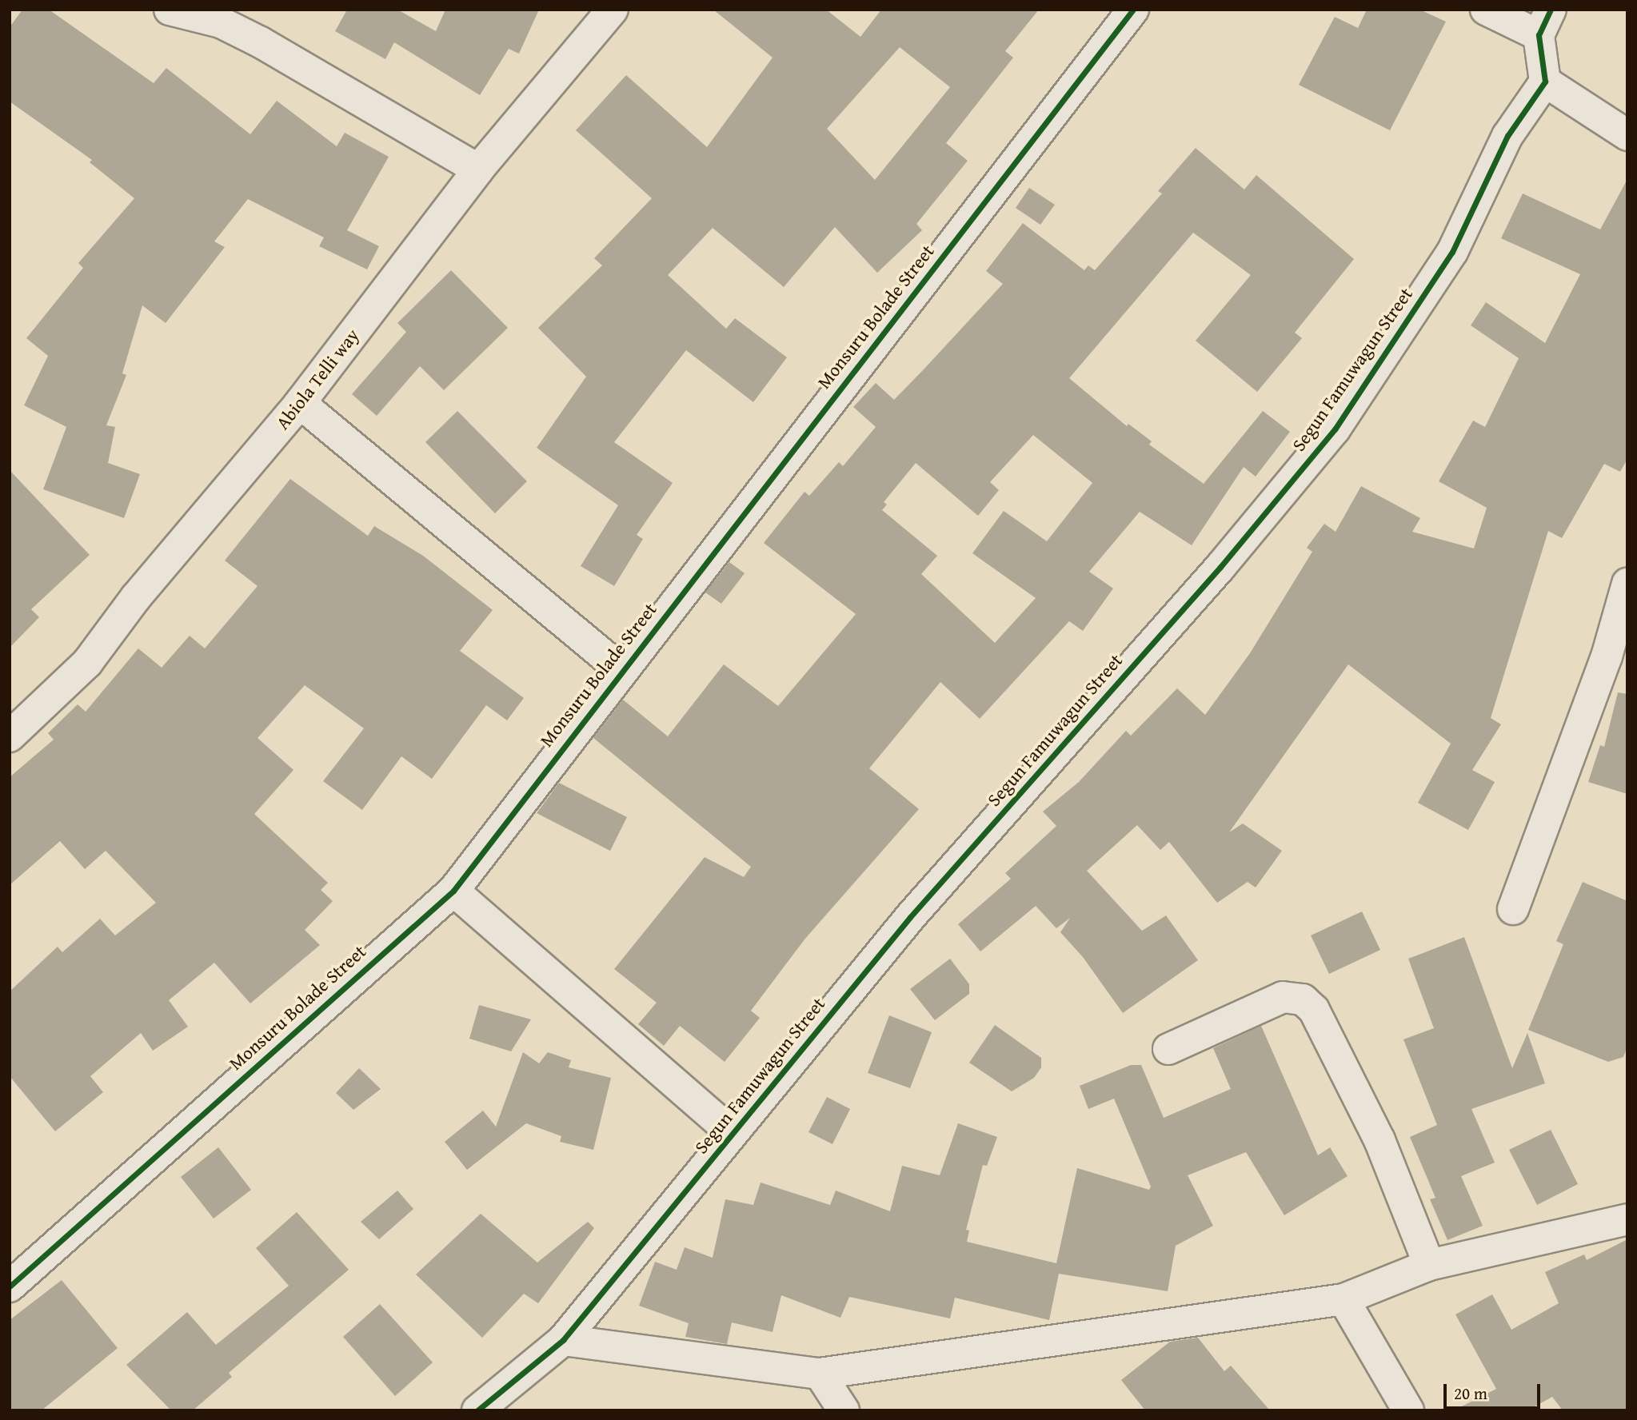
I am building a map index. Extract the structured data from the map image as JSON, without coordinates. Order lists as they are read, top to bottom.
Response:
{
  "streets": {
    "street": ["Monsuru Bolade Street", "Segun Famuwagun Street", "Abiola Telli way"]
  },
  "scale_bar": "20 m"
}
